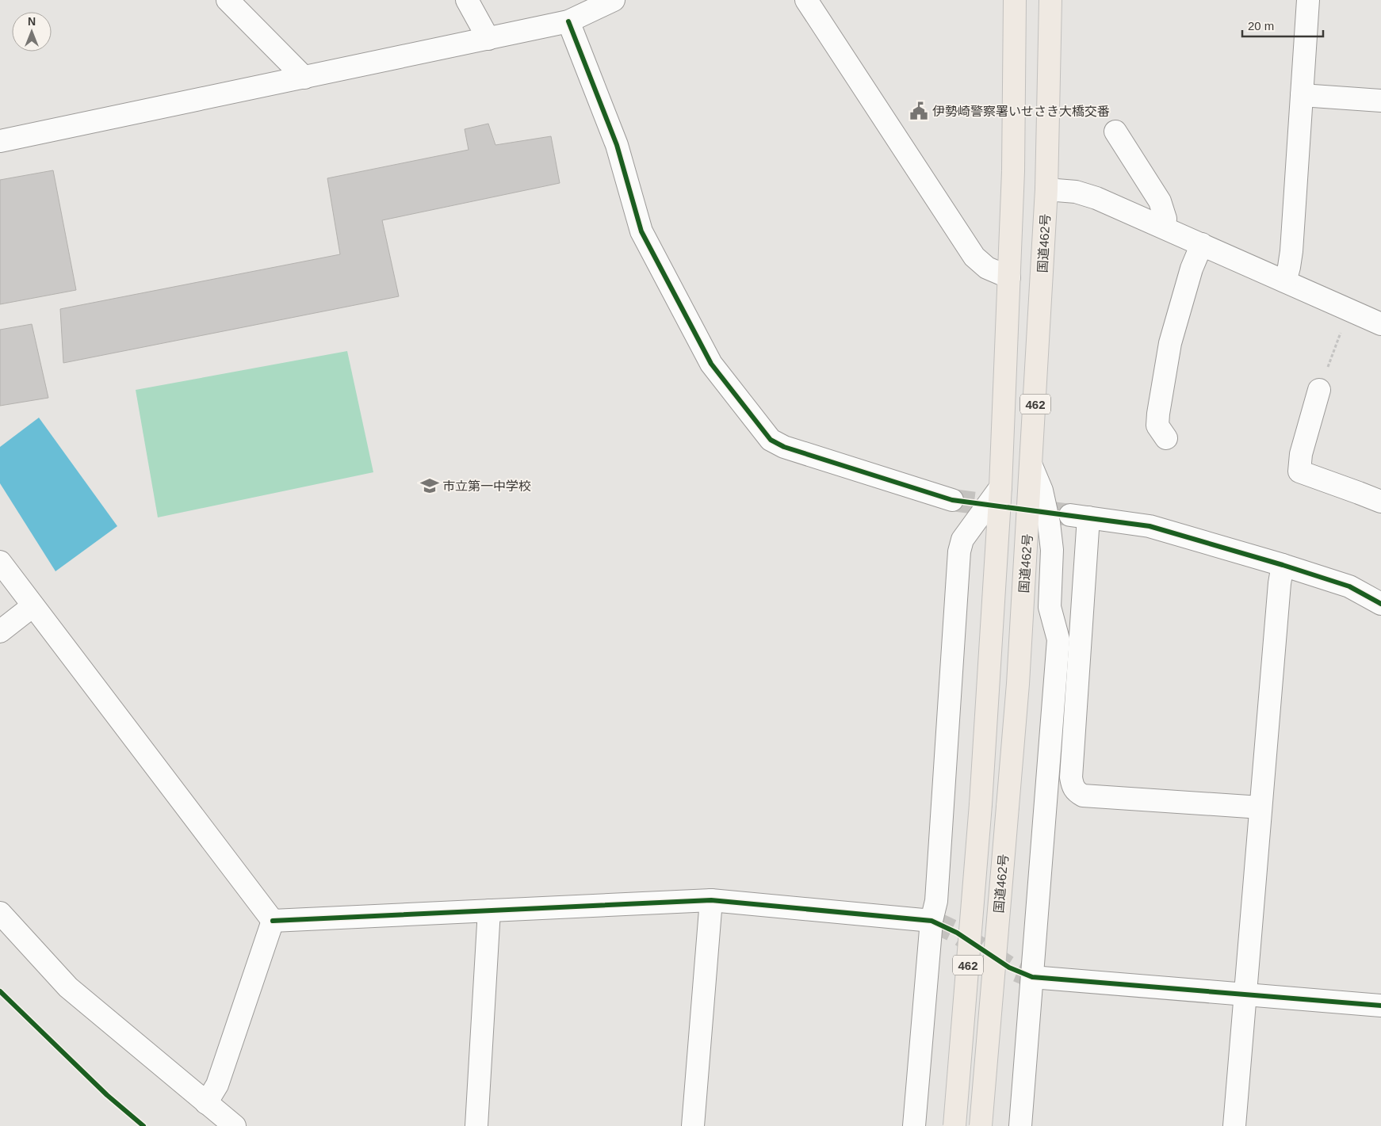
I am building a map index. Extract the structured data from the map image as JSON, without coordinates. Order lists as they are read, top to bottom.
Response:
{
  "streets": {
    "highway": ["国道462号", "462"]
  },
  "places": {
    "public building": ["伊勢崎警察署いせさき大橋交番"],
    "school or university": ["市立第一中学校"]
  },
  "scale_bar": "20 m",
  "north": "top"
}
